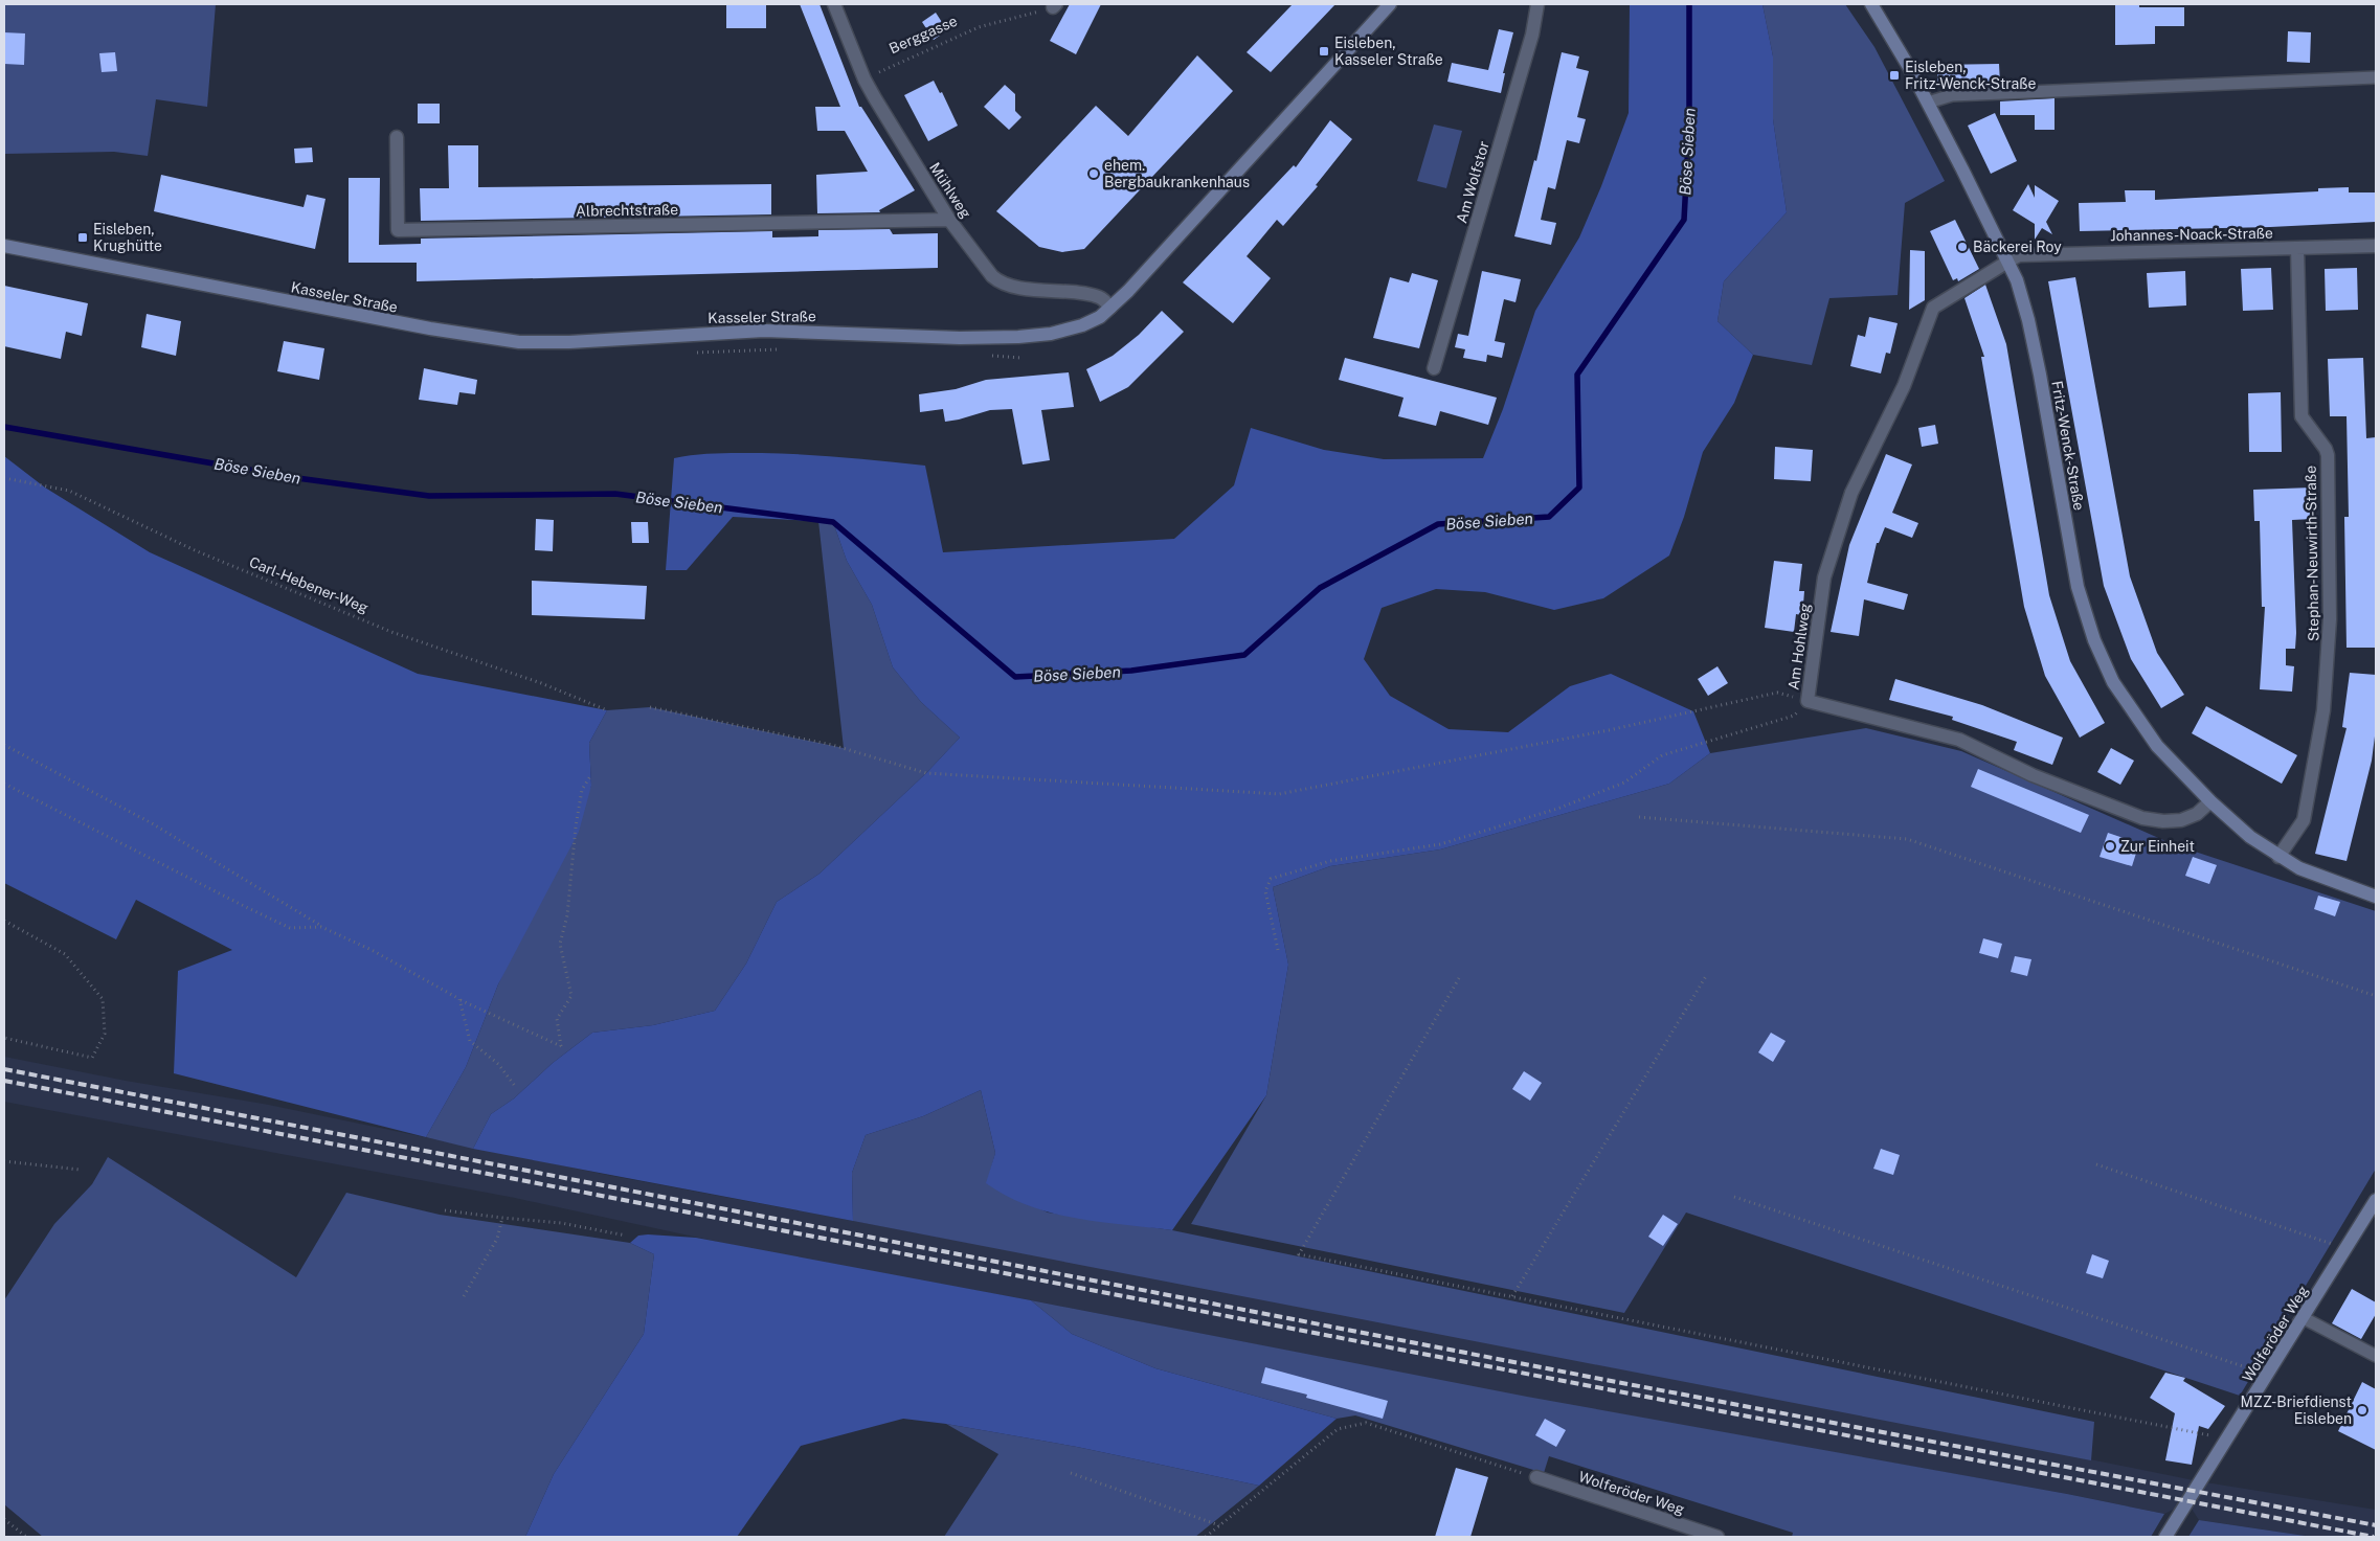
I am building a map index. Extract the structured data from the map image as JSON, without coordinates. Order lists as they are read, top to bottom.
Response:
{
  "streets": {
    "main road": ["Kasseler Straße", "Fritz-Wenck-Straße", "Wolferöder Weg"],
    "street": [
      "Am Wolfstor",
      "Mühlweg",
      "Albrechtstraße",
      "Johannes-Noack-Straße",
      "Stephan-Neuwirth-Straße",
      "Am Hohlweg"
    ],
    "path": ["Berggasse", "Carl-Hebener-Weg"]
  },
  "crossings": [
    ["Berggasse", "Mühlweg"],
    ["Mühlweg", "Albrechtstraße"],
    ["Mühlweg", "Kasseler Straße"],
    ["Johannes-Noack-Straße", "Fritz-Wenck-Straße"],
    ["Johannes-Noack-Straße", "Stephan-Neuwirth-Straße"],
    ["Johannes-Noack-Straße", "Am Hohlweg"],
    ["Fritz-Wenck-Straße", "Stephan-Neuwirth-Straße"],
    ["Fritz-Wenck-Straße", "Am Hohlweg"]
  ],
  "water": ["Böse Sieben"],
  "places": {
    "transit": ["Eisleben, Kasseler Straße", "Eisleben, Fritz-Wenck-Straße", "Eisleben, Krughütte"],
    "other": [
      "ehem. Bergbaukrankenhaus",
      "Bäckerei Roy",
      "Zur Einheit",
      "MZZ-Briefdienst Eisleben"
    ]
  }
}
